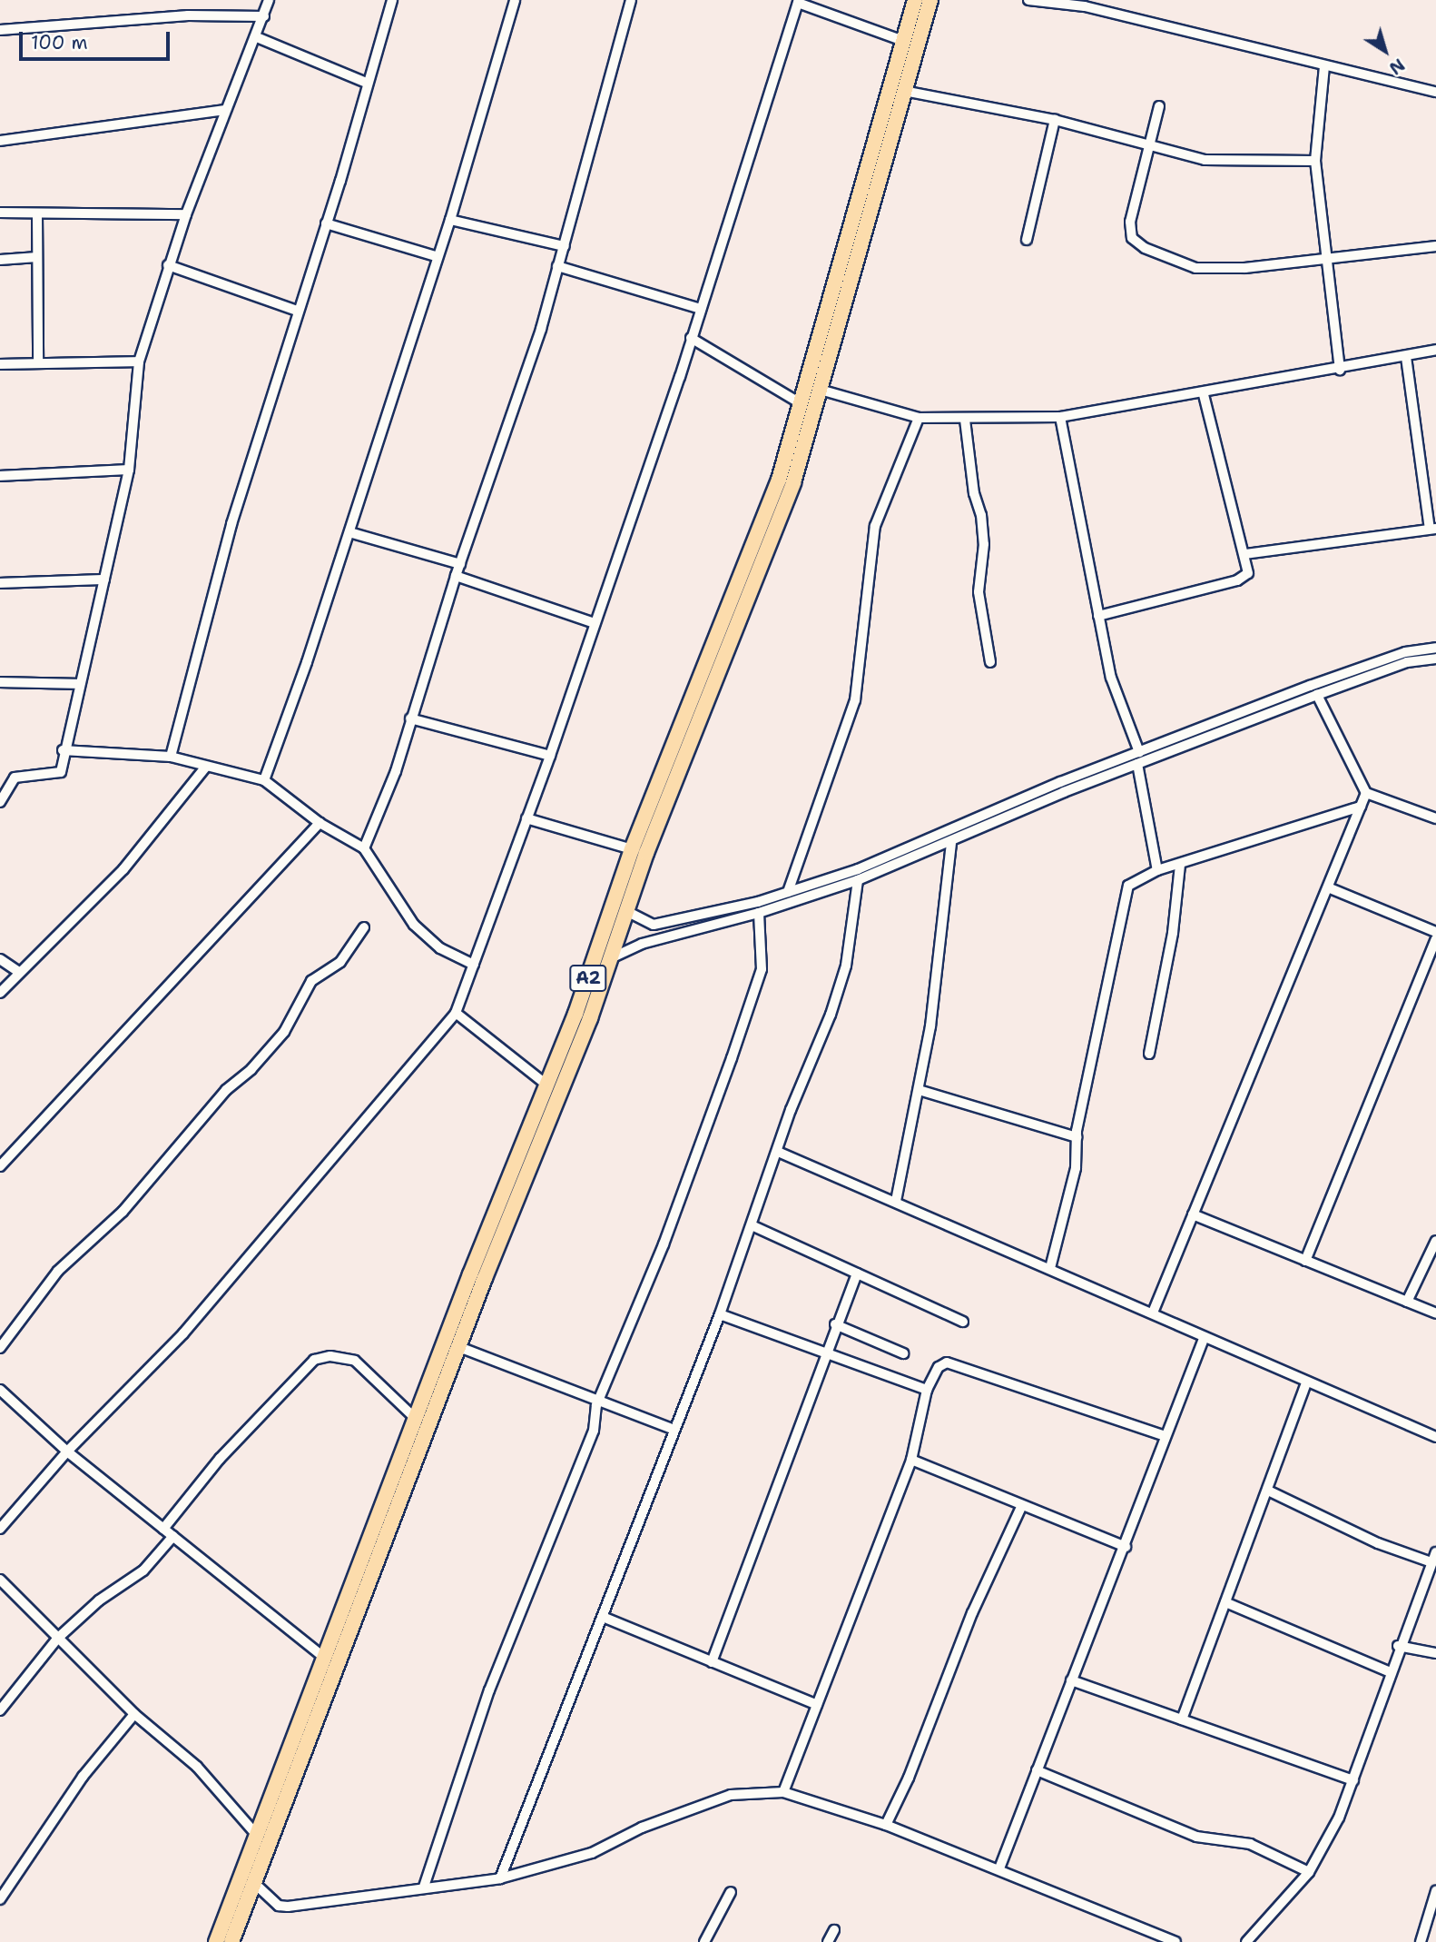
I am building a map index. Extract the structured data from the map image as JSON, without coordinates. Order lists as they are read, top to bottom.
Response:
{
  "streets": {
    "highway": ["A2"]
  },
  "scale_bar": "100 m",
  "north": "bottom right"
}
